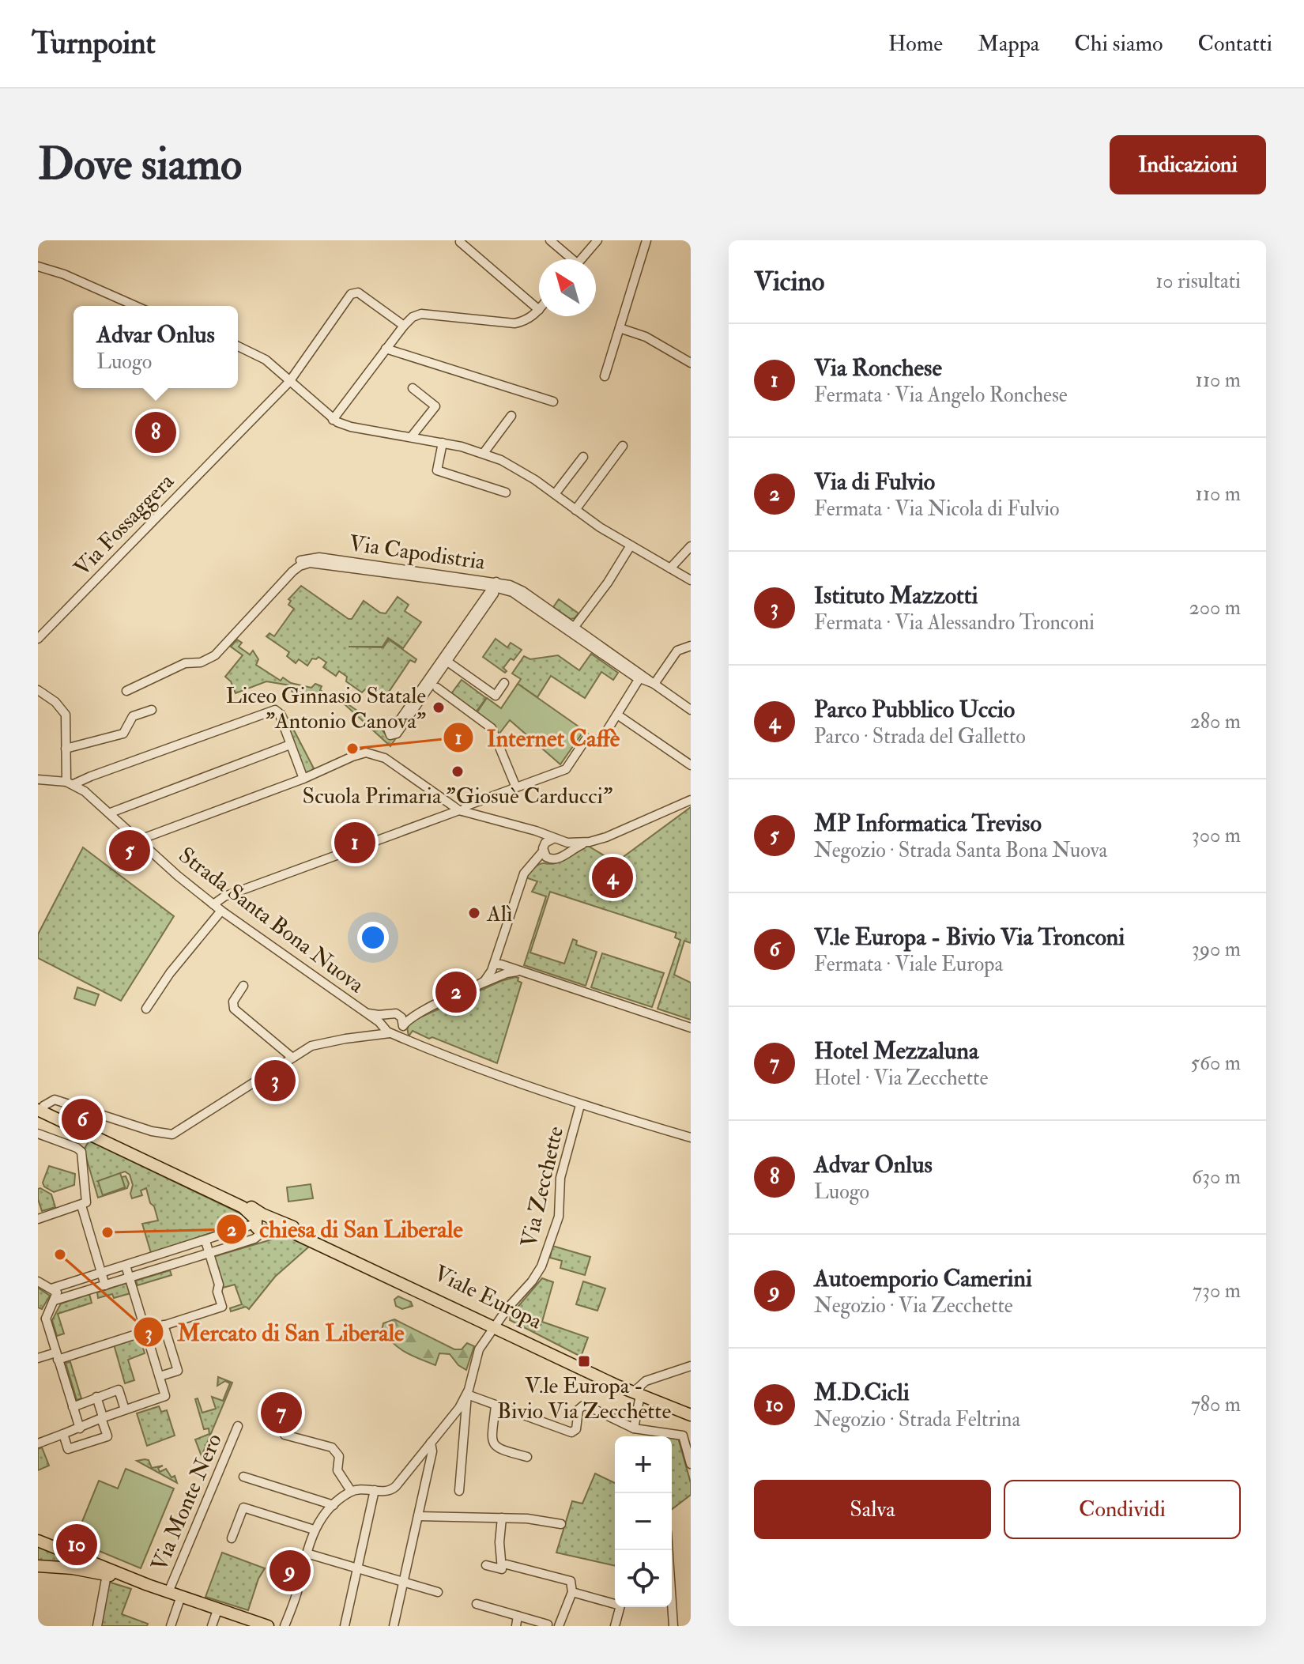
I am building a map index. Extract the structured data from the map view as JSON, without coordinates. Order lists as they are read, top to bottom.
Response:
{
  "streets": {
    "main road": ["Viale Europa"],
    "street": [
      "Via Fossaggera",
      "Via Capodistria",
      "Strada Santa Bona Nuova",
      "Via Zecchette",
      "Via Monte Nero"
    ]
  },
  "crossings": [
    ["Via Zecchette", "Viale Europa"]
  ],
  "places": {
    "other": [
      "Liceo Ginnasio Statale \"Antonio Canova\"",
      "Internet Caffè",
      "Scuola Primaria \"Giosuè Carducci\"",
      "Alì",
      "chiesa di San Liberale",
      "Mercato di San Liberale"
    ],
    "transit": ["V.le Europa - Bivio Via Zecchette"]
  },
  "north": "top left",
  "page": {
    "header": "Turnpoint",
    "nav": [
      "Home",
      "Mappa",
      "Chi siamo",
      "Contatti"
    ],
    "buttons": [
      "Indicazioni",
      ["Salva", "Condividi"]
    ],
    "title": "Dove siamo",
    "heading": ["Vicino", "10 risultati"],
    "popup": ["Advar Onlus", "Luogo"],
    "list": [
      {
        "mark": "1",
        "name": "Via Ronchese",
        "note": "Fermata · Via Angelo Ronchese",
        "value": "110 m"
      },
      {
        "mark": "2",
        "name": "Via di Fulvio",
        "note": "Fermata · Via Nicola di Fulvio",
        "value": "110 m"
      },
      {
        "mark": "3",
        "name": "Istituto Mazzotti",
        "note": "Fermata · Via Alessandro Tronconi",
        "value": "200 m"
      },
      {
        "mark": "4",
        "name": "Parco Pubblico Uccio",
        "note": "Parco · Strada del Galletto",
        "value": "280 m"
      },
      {
        "mark": "5",
        "name": "MP Informatica Treviso",
        "note": "Negozio · Strada Santa Bona Nuova",
        "value": "300 m"
      },
      {
        "mark": "6",
        "name": "V.le Europa - Bivio Via Tronconi",
        "note": "Fermata · Viale Europa",
        "value": "390 m"
      },
      {
        "mark": "7",
        "name": "Hotel Mezzaluna",
        "note": "Hotel · Via Zecchette",
        "value": "560 m"
      },
      {
        "mark": "8",
        "name": "Advar Onlus",
        "note": "Luogo",
        "value": "630 m"
      },
      {
        "mark": "9",
        "name": "Autoemporio Camerini",
        "note": "Negozio · Via Zecchette",
        "value": "730 m"
      },
      {
        "mark": "10",
        "name": "M.D.Cicli",
        "note": "Negozio · Strada Feltrina",
        "value": "780 m"
      }
    ],
    "pins": [
      "8",
      "1",
      "5",
      "4",
      "2",
      "3",
      "6",
      "7",
      "10",
      "9"
    ],
    "map_buttons": ["+", "−"]
  }
}
